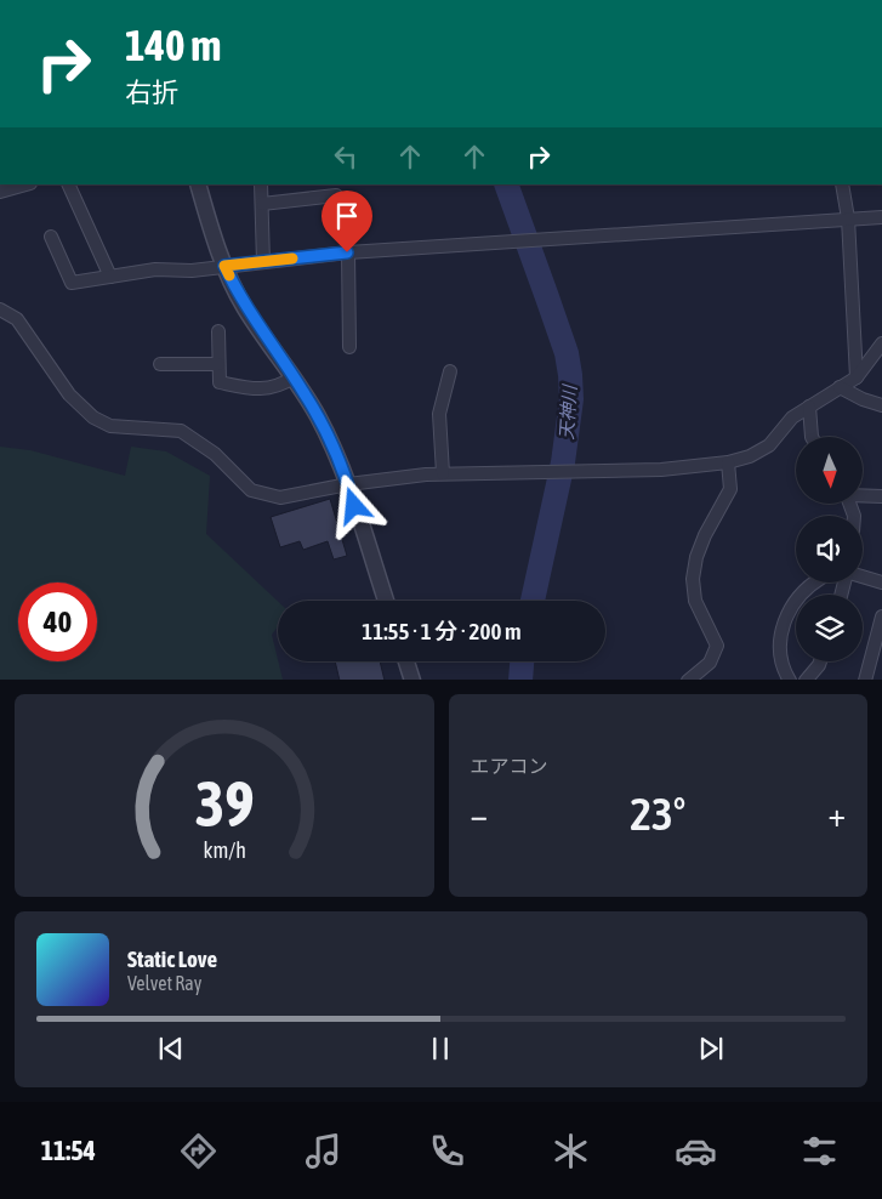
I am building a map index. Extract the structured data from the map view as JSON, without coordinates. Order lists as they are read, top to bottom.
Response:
{
  "water": ["天神川"],
  "north": "bottom",
  "page": {
    "turn": ["140 m", "右折"],
    "limit": "40",
    "trip": "11:55 · 1 分 · 200 m",
    "tile": "エアコン",
    "heat": ["−", "23°", "+"],
    "song": ["Static Love", "Velvet Ray"],
    "tabs": "11:54",
    "gauge": ["39", "km/h"]
  }
}
